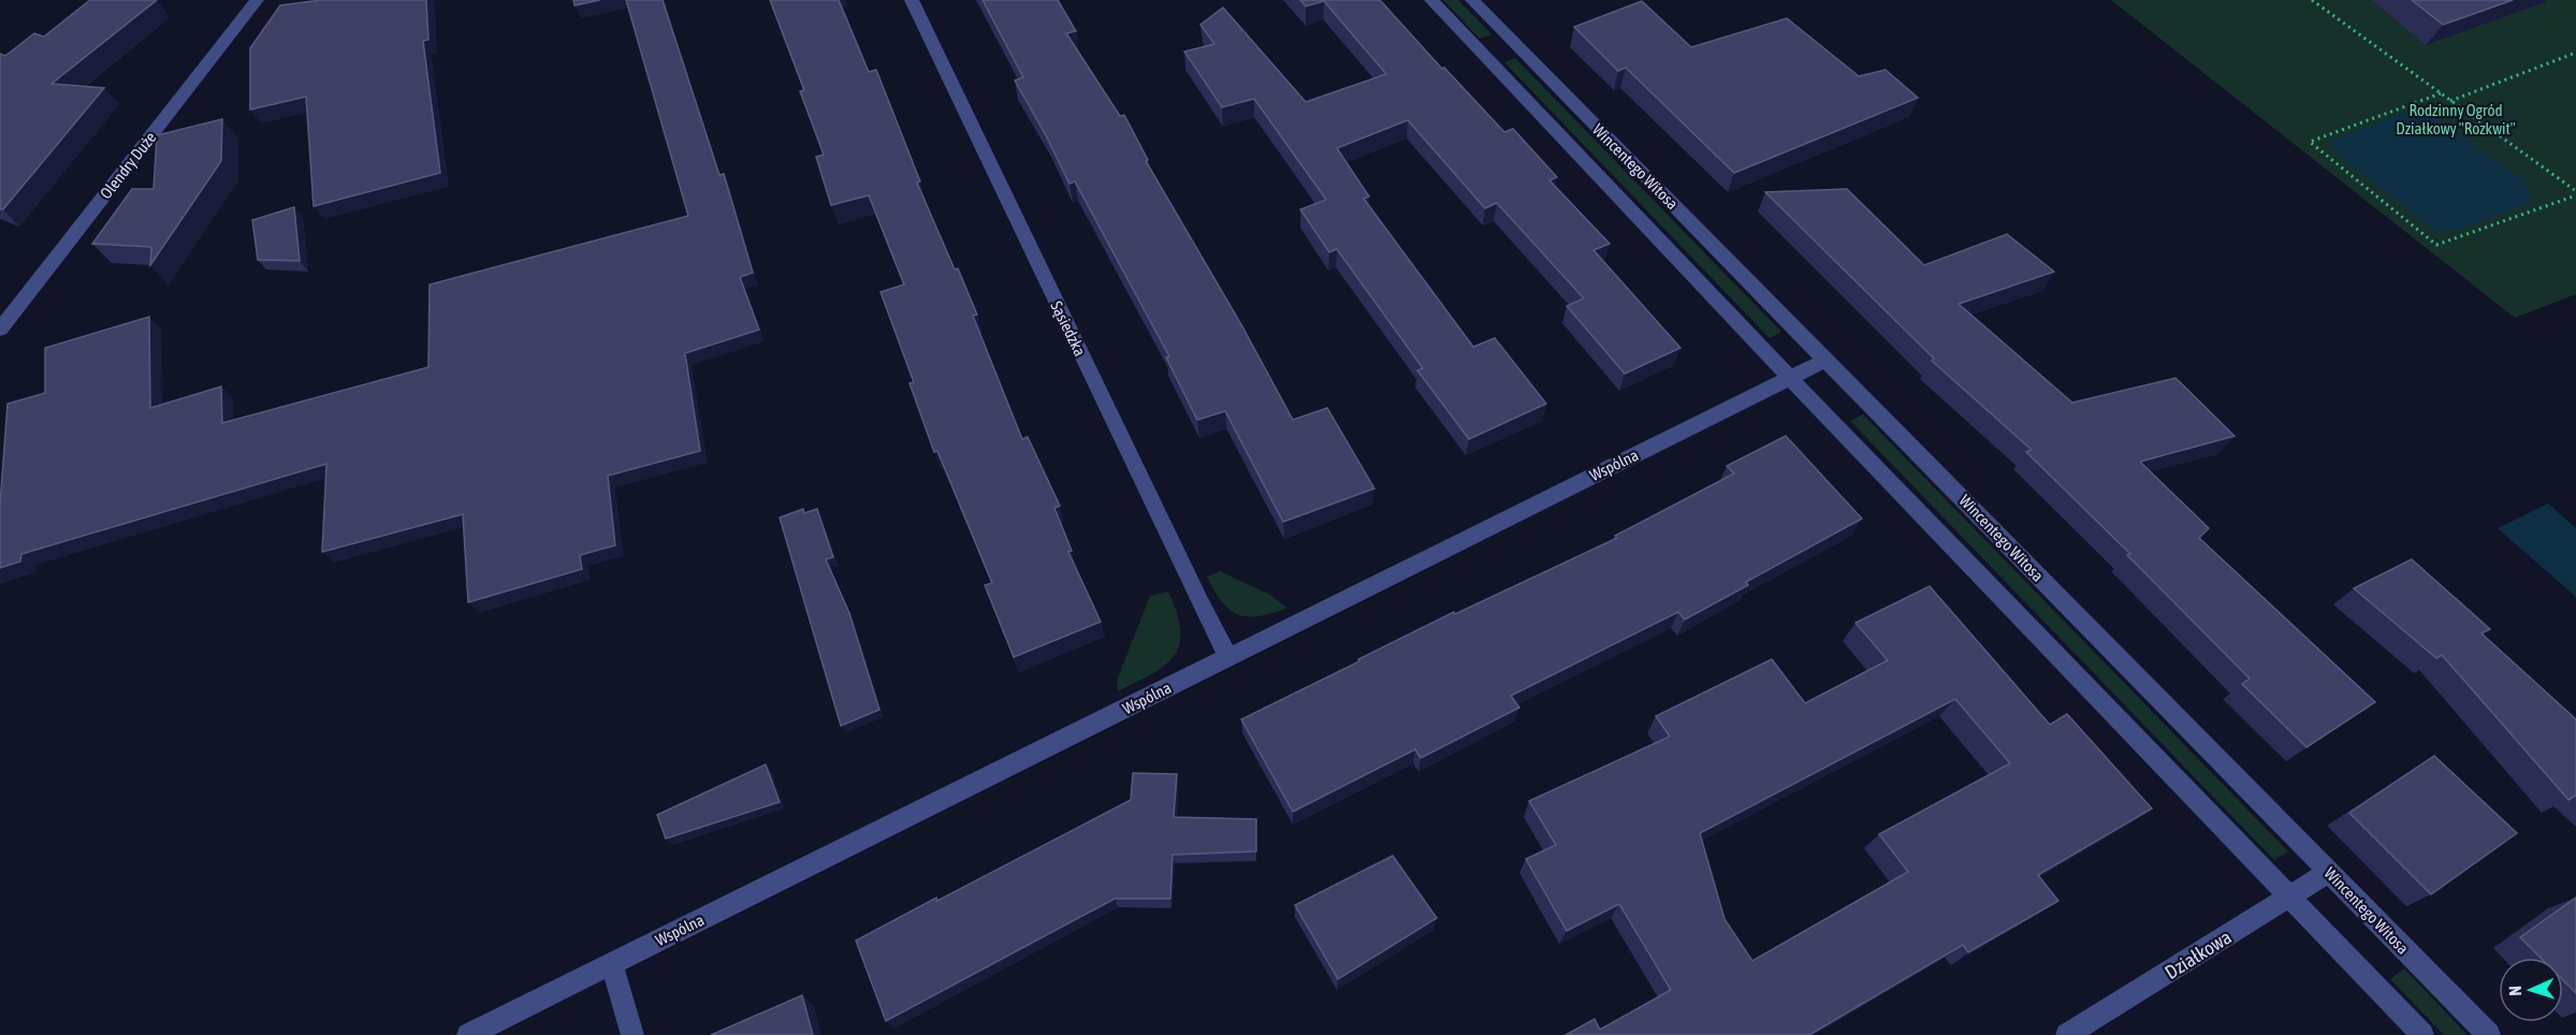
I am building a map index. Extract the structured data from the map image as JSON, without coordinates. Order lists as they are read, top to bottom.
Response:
{
  "streets": {
    "street": [
      "Olendry Duże",
      "Wincentego Witosa",
      "Sąsiedzka",
      "Wspólna",
      "Działkowa"
    ]
  },
  "crossings": [
    ["Wincentego Witosa", "Wspólna"],
    ["Wincentego Witosa", "Działkowa"],
    ["Sąsiedzka", "Wspólna"]
  ],
  "parks": ["Rodzinny Ogród Działkowy \"Rozkwit\""],
  "north": "left"
}
